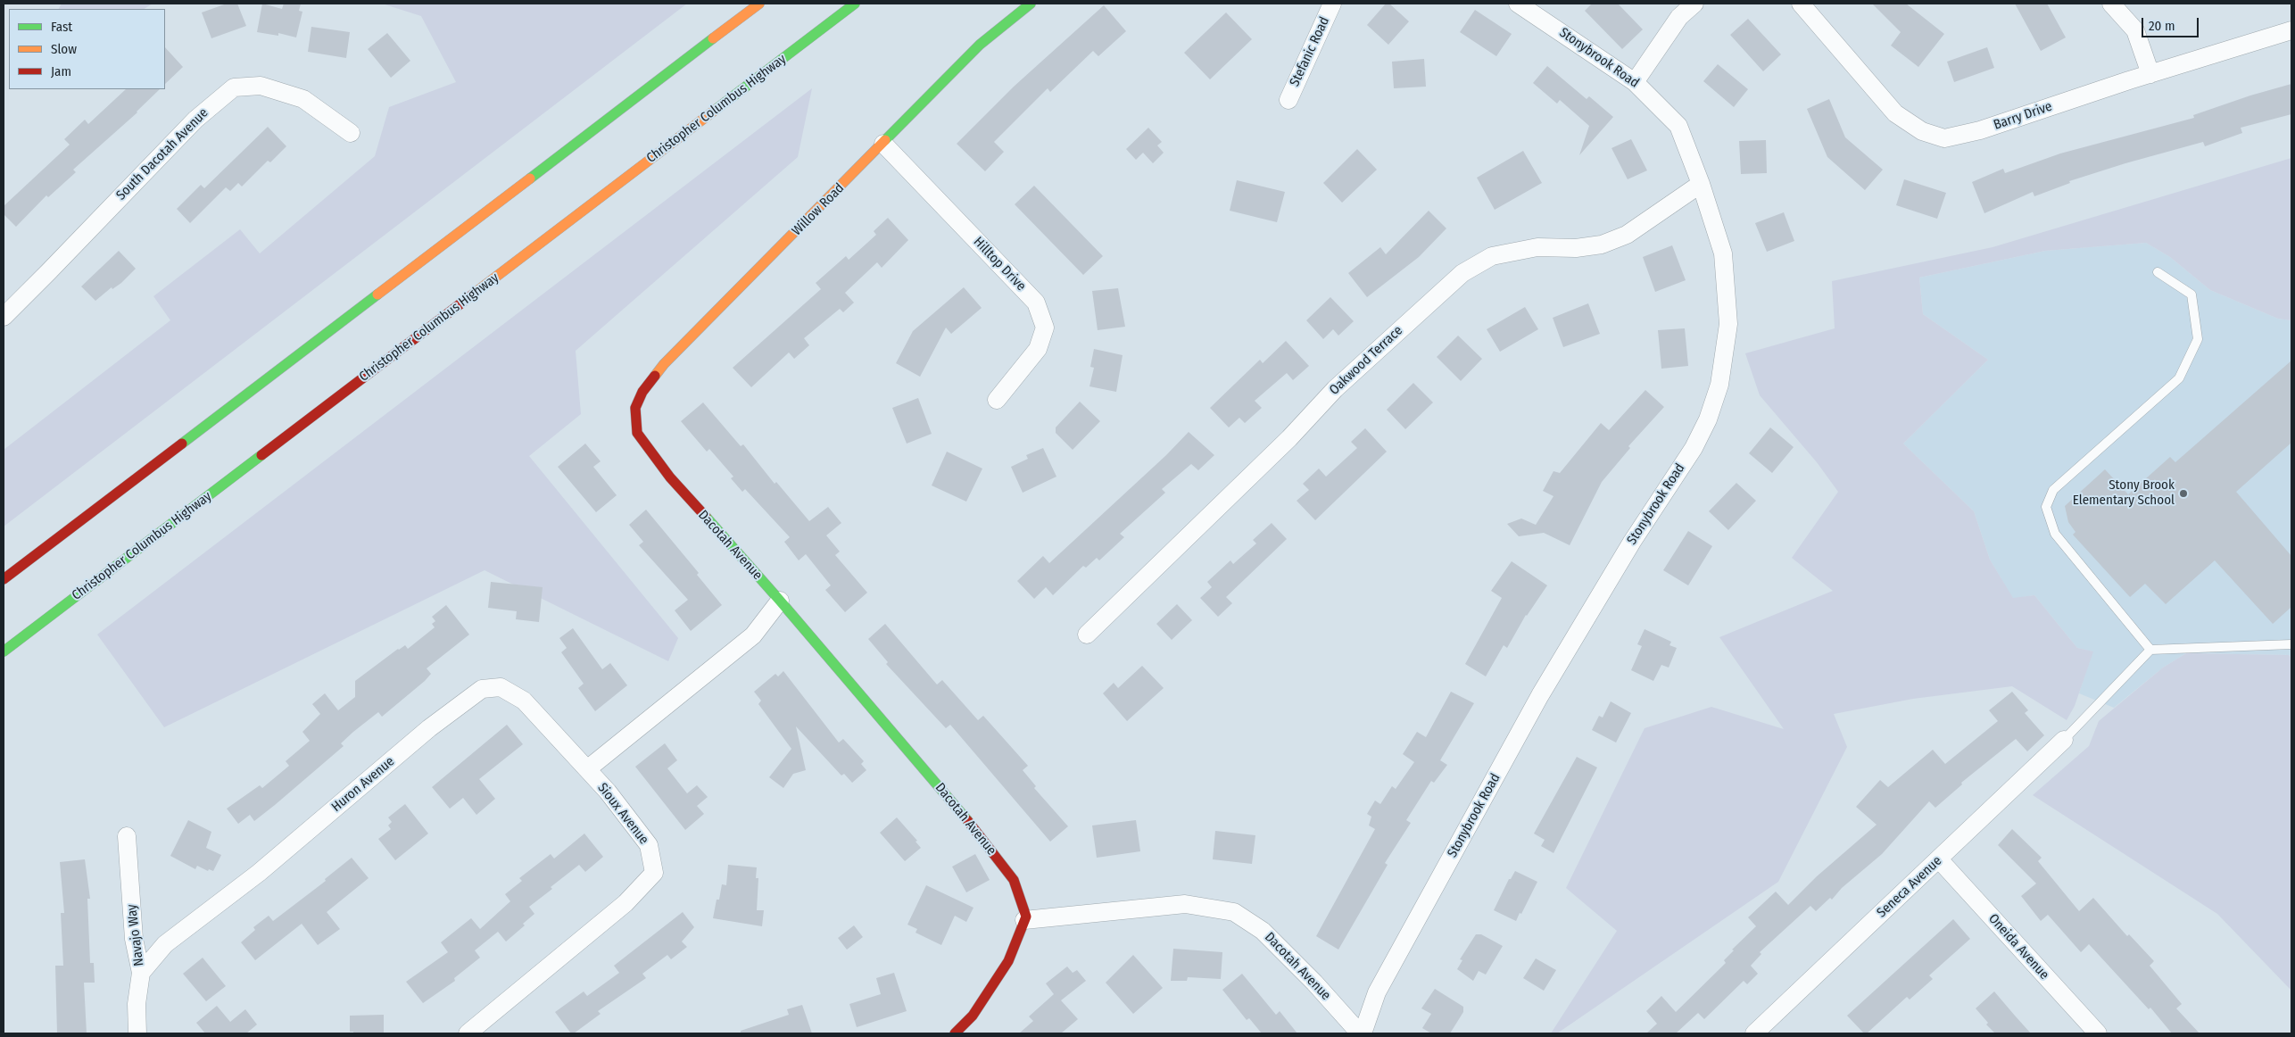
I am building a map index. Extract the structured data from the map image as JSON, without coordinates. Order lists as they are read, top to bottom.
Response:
{
  "streets": {
    "main road": ["Christopher Columbus Highway", "Willow Road", "Dacotah Avenue"],
    "street": [
      "Stefanic Road",
      "Stonybrook Road",
      "Barry Drive",
      "South Dacotah Avenue",
      "Hilltop Drive",
      "Oakwood Terrace",
      "Huron Avenue",
      "Sioux Avenue",
      "Seneca Avenue",
      "Navajo Way",
      "Oneida Avenue"
    ]
  },
  "crossings": [
    ["Stonybrook Road", "Oakwood Terrace"],
    ["Stonybrook Road", "Dacotah Avenue"],
    ["Willow Road", "Hilltop Drive"],
    ["Willow Road", "Dacotah Avenue"],
    ["Huron Avenue", "Sioux Avenue"],
    ["Huron Avenue", "Navajo Way"],
    ["Seneca Avenue", "Oneida Avenue"]
  ],
  "places": ["Stony Brook Elementary School"],
  "legend": ["Fast", "Slow", "Jam"],
  "scale_bar": "20 m"
}
